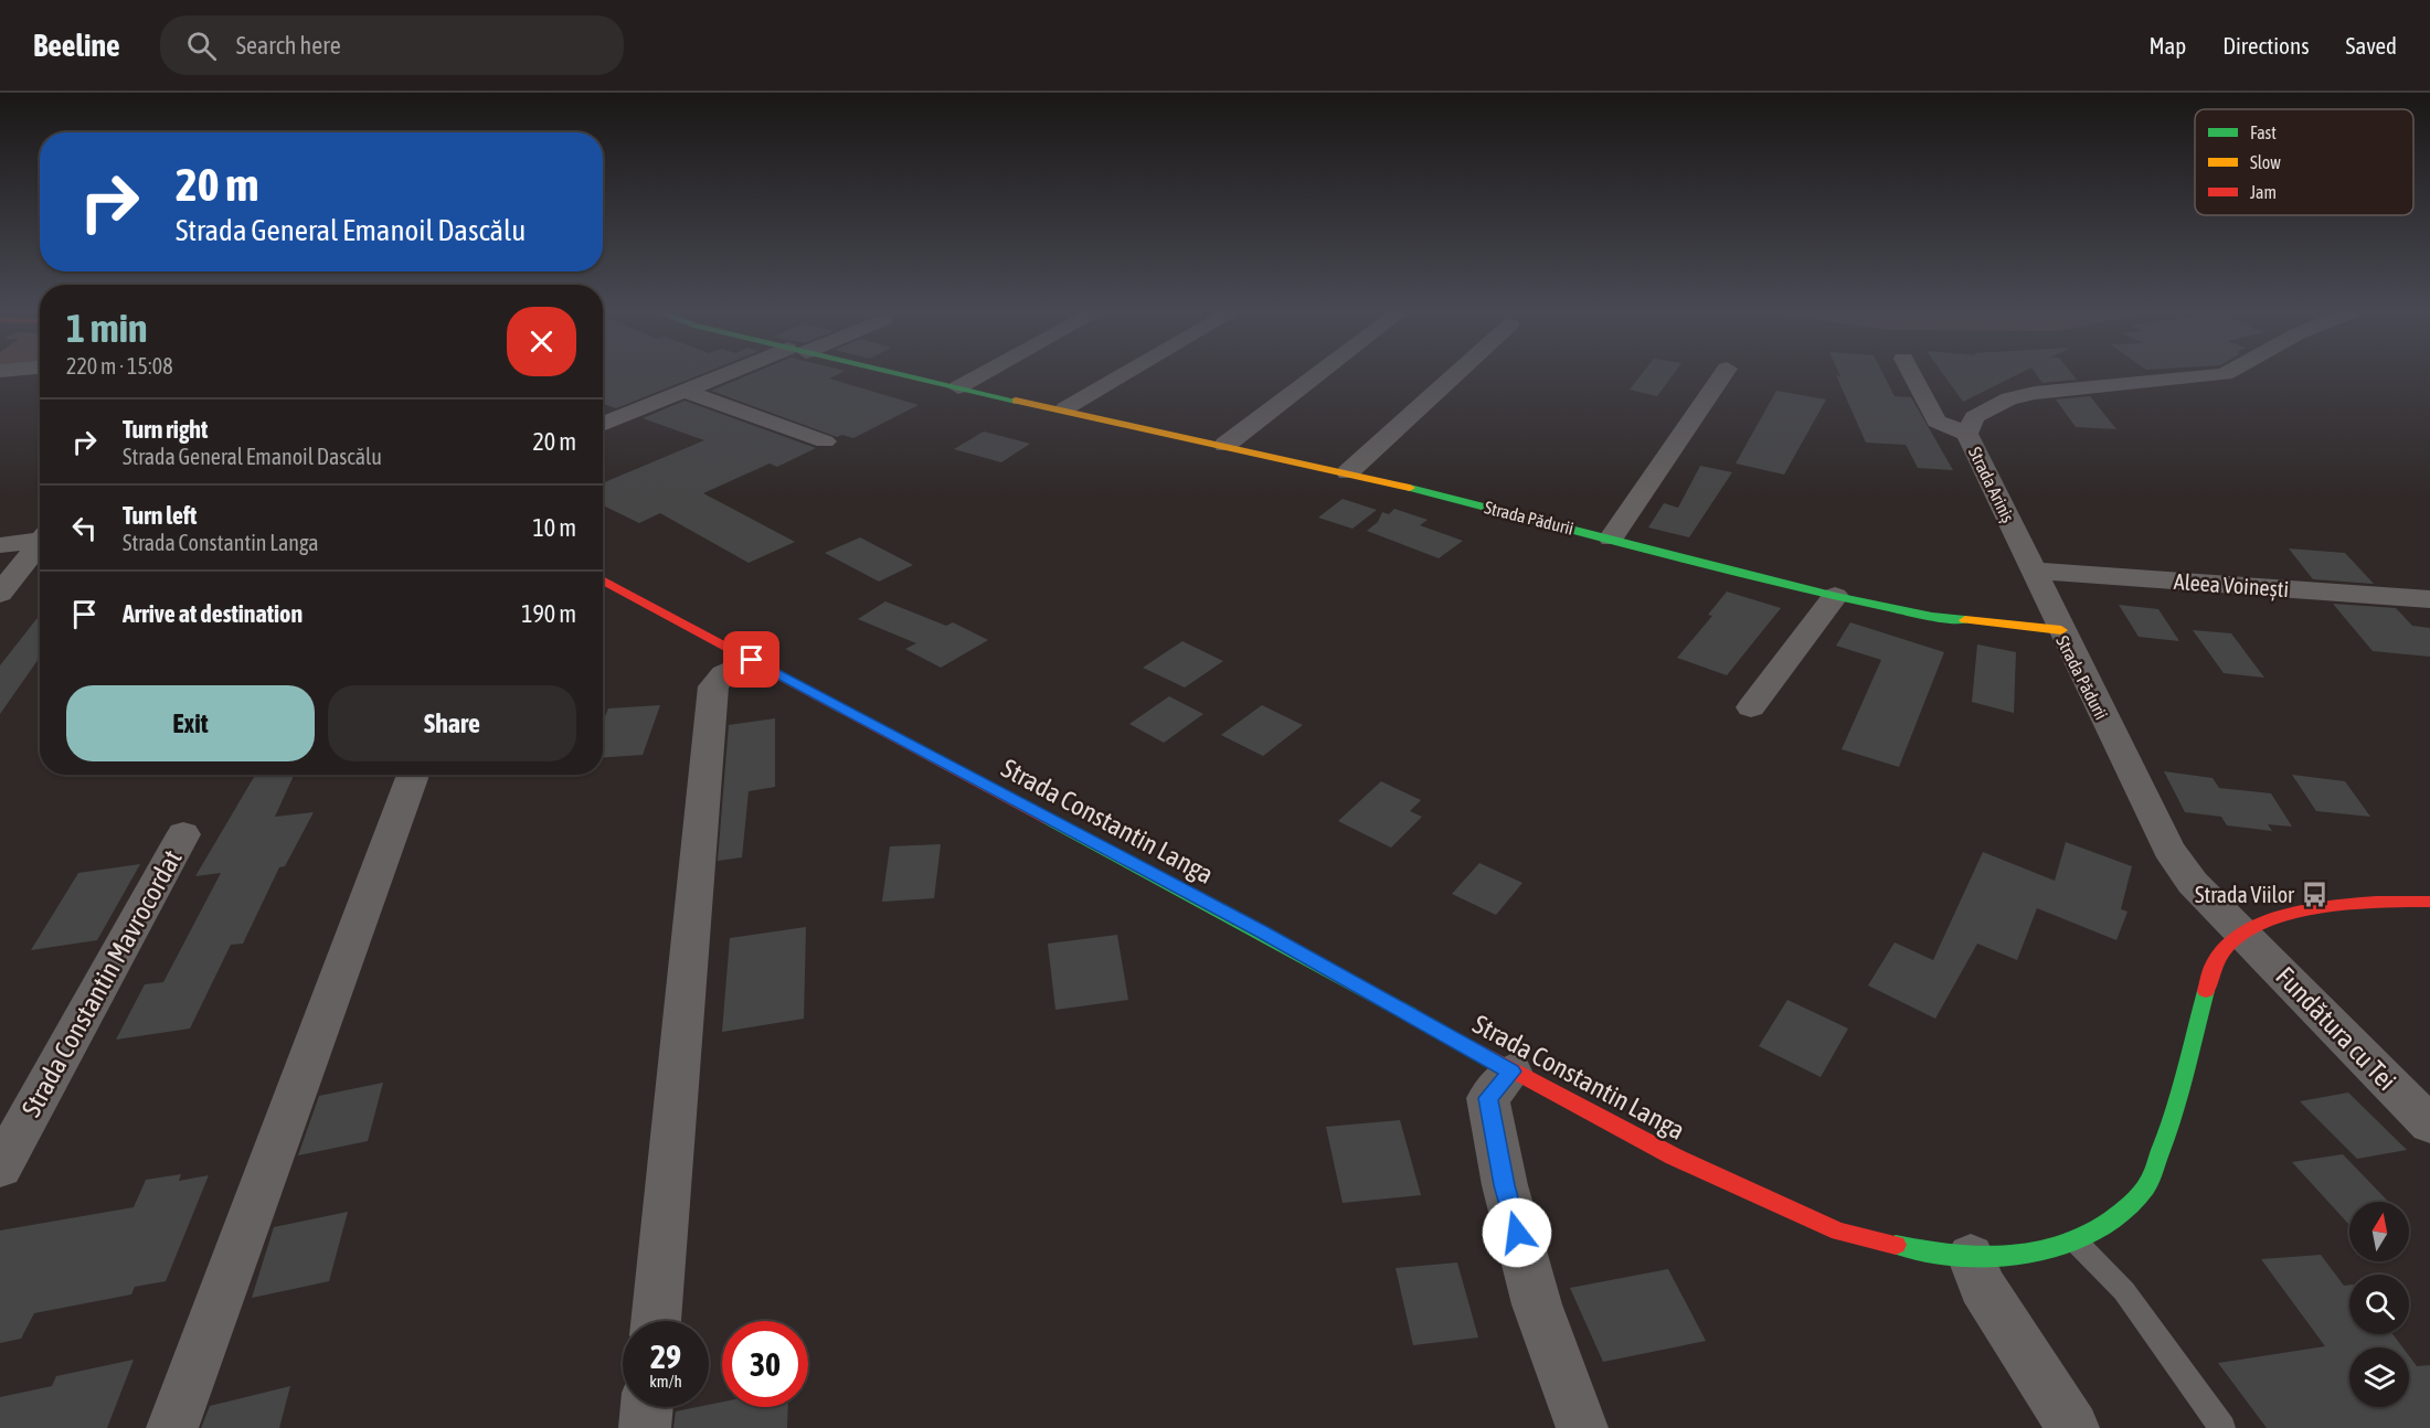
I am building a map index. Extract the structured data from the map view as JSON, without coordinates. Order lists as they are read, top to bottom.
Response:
{
  "streets": {
    "main road": ["Strada Pădurii", "Strada Constantin Langa"],
    "street": [
      "Strada Ariniș",
      "Aleea Voinești",
      "Strada Constantin Mavrocordat",
      "Fundătura cu Tei"
    ]
  },
  "crossings": [
    ["Strada Ariniș", "Strada Pădurii"],
    ["Strada Ariniș", "Aleea Voinești"],
    ["Strada Pădurii", "Strada Constantin Langa"],
    ["Strada Pădurii", "Fundătura cu Tei"],
    ["Strada Constantin Langa", "Fundătura cu Tei"]
  ],
  "places": {
    "bus stop": ["Strada Viilor"]
  },
  "legend": ["Fast", "Slow", "Jam"],
  "north": "top",
  "page": {
    "header": "Beeline",
    "search": "Search here",
    "nav": ["Map", "Directions", "Saved"],
    "turn": ["20 m", "Strada General Emanoil Dascălu"],
    "heading": ["1 min", "220 m · 15:08"],
    "list": [
      {
        "name": "Turn right",
        "note": "Strada General Emanoil Dascălu",
        "value": "20 m"
      },
      {
        "name": "Turn left",
        "note": "Strada Constantin Langa",
        "value": "10 m"
      },
      {
        "name": "Arrive at destination",
        "value": "190 m"
      }
    ],
    "buttons": ["Exit", "Share"],
    "speed": "29 km/h",
    "limit": "30"
  }
}
